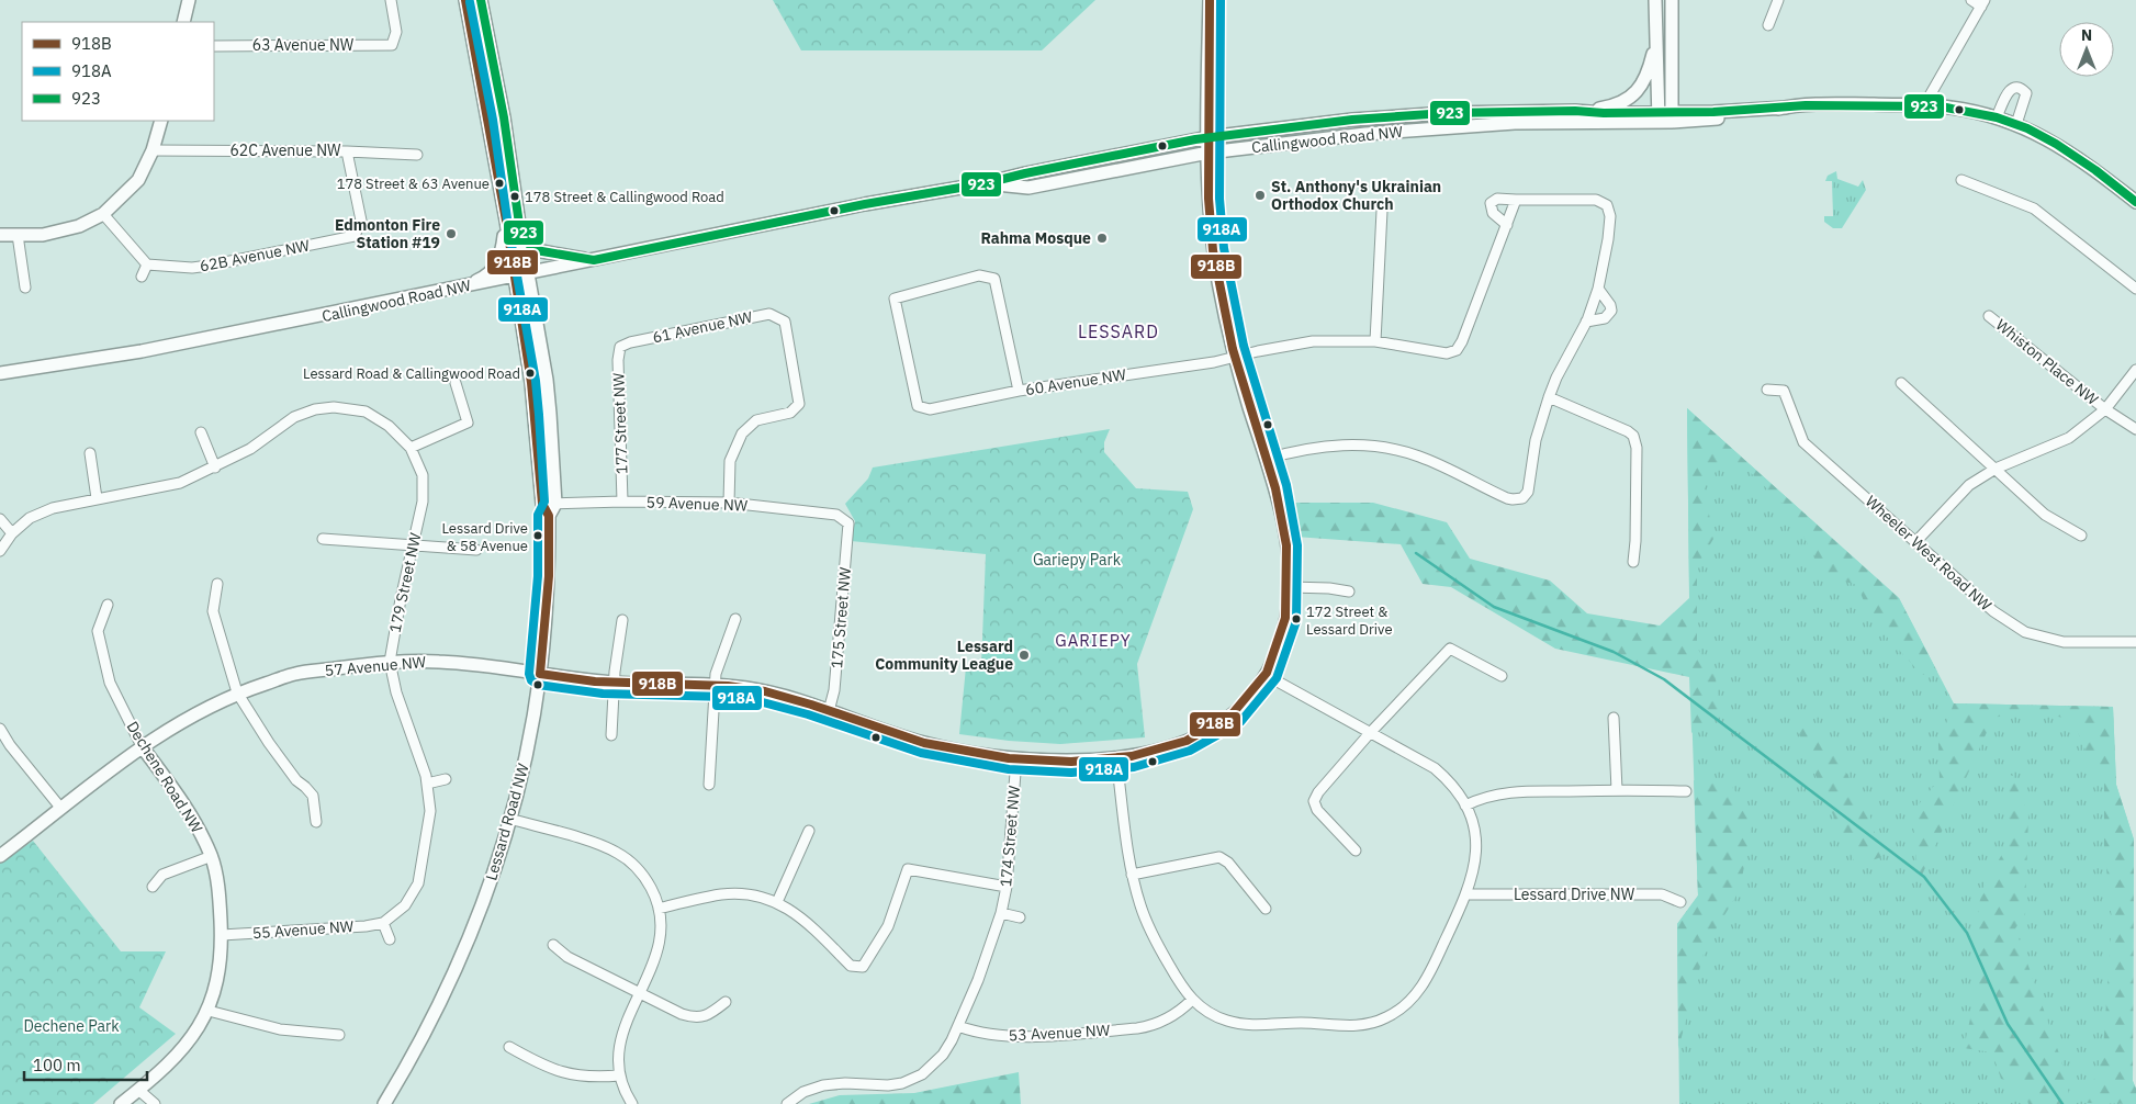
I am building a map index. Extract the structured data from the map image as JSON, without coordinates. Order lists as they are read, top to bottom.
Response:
{
  "streets": {
    "main road": [
      "Callingwood Road NW",
      "57 Avenue NW",
      "Dechene Road NW",
      "Lessard Road NW"
    ],
    "street": [
      "63 Avenue NW",
      "62C Avenue NW",
      "62B Avenue NW",
      "61 Avenue NW",
      "Whiston Place NW",
      "60 Avenue NW",
      "177 Street NW",
      "59 Avenue NW",
      "Wheeler West Road NW",
      "179 Street NW",
      "175 Street NW",
      "174 Street NW",
      "Lessard Drive NW",
      "55 Avenue NW",
      "53 Avenue NW"
    ]
  },
  "crossings": [
    ["Callingwood Road NW", "57 Avenue NW"],
    ["Callingwood Road NW", "Lessard Road NW"],
    ["62C Avenue NW", "62B Avenue NW"],
    ["61 Avenue NW", "177 Street NW"],
    ["61 Avenue NW", "59 Avenue NW"],
    ["60 Avenue NW", "57 Avenue NW"],
    ["177 Street NW", "59 Avenue NW"],
    ["59 Avenue NW", "175 Street NW"],
    ["59 Avenue NW", "Lessard Road NW"],
    ["179 Street NW", "57 Avenue NW"],
    ["179 Street NW", "55 Avenue NW"],
    ["175 Street NW", "57 Avenue NW"],
    ["57 Avenue NW", "Dechene Road NW"],
    ["57 Avenue NW", "Lessard Road NW"],
    ["57 Avenue NW", "174 Street NW"],
    ["Dechene Road NW", "55 Avenue NW"],
    ["174 Street NW", "53 Avenue NW"]
  ],
  "districts": ["LESSARD", "GARIEPY"],
  "parks": ["Gariepy Park", "Dechene Park"],
  "places": [
    "178 Street & 63 Avenue",
    "St. Anthony's Ukrainian Orthodox Church",
    "178 Street & Callingwood Road",
    "Edmonton Fire Station #19",
    "Rahma Mosque",
    "Lessard Road & Callingwood Road",
    "Lessard Drive & 58 Avenue",
    "172 Street & Lessard Drive",
    "Lessard Community League"
  ],
  "lines": ["transit line 918B", "transit line 918A", "transit line 923"],
  "legend": ["918B", "918A", "923"],
  "scale_bar": "100 m",
  "north": "top"
}
